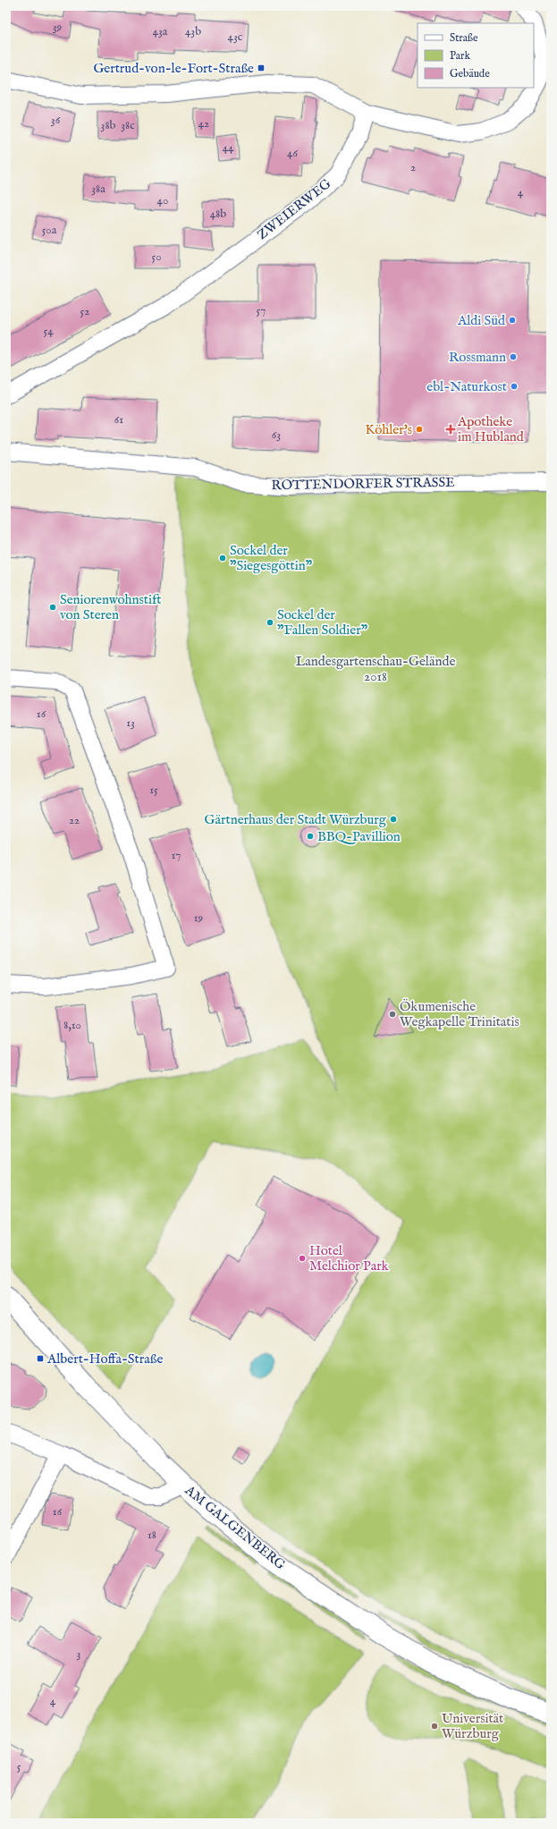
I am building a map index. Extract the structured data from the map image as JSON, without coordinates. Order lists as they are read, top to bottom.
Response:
{
  "streets": {
    "street": ["ZWEIERWEG", "ROTTENDORFER STRASSE", "AM GALGENBERG"]
  },
  "parks": ["Landesgartenschau-Gelände 2018"],
  "places": {
    "transit": ["Gertrud-von-le-Fort-Straße", "Albert-Hoffa-Straße"],
    "other": [
      "Aldi Süd",
      "Rossmann",
      "ebl-Naturkost",
      "Köhler's",
      "Sockel der \"Siegesgöttin\"",
      "Seniorenwohnstift von Steren",
      "Sockel der \"Fallen Soldier\"",
      "Gärtnerhaus der Stadt Würzburg",
      "BBQ-Pavillion",
      "Ökumenische Wegkapelle Trinitatis",
      "Hotel Melchior Park",
      "Universität Würzburg"
    ],
    "health": ["Apotheke im Hubland"]
  },
  "house_numbers": [
    "39",
    "43a",
    "43b",
    "43c",
    "36",
    "42",
    "38b",
    "38c",
    "44",
    "46",
    "2",
    "38a",
    "4",
    "40",
    "48b",
    "50a",
    "50",
    "57",
    "52",
    "54",
    "61",
    "63",
    "16",
    "13",
    "15",
    "22",
    "17",
    "19",
    "8,10",
    "16",
    "18",
    "3",
    "4",
    "5"
  ],
  "legend": ["Straße", "Park", "Gebäude"]
}
